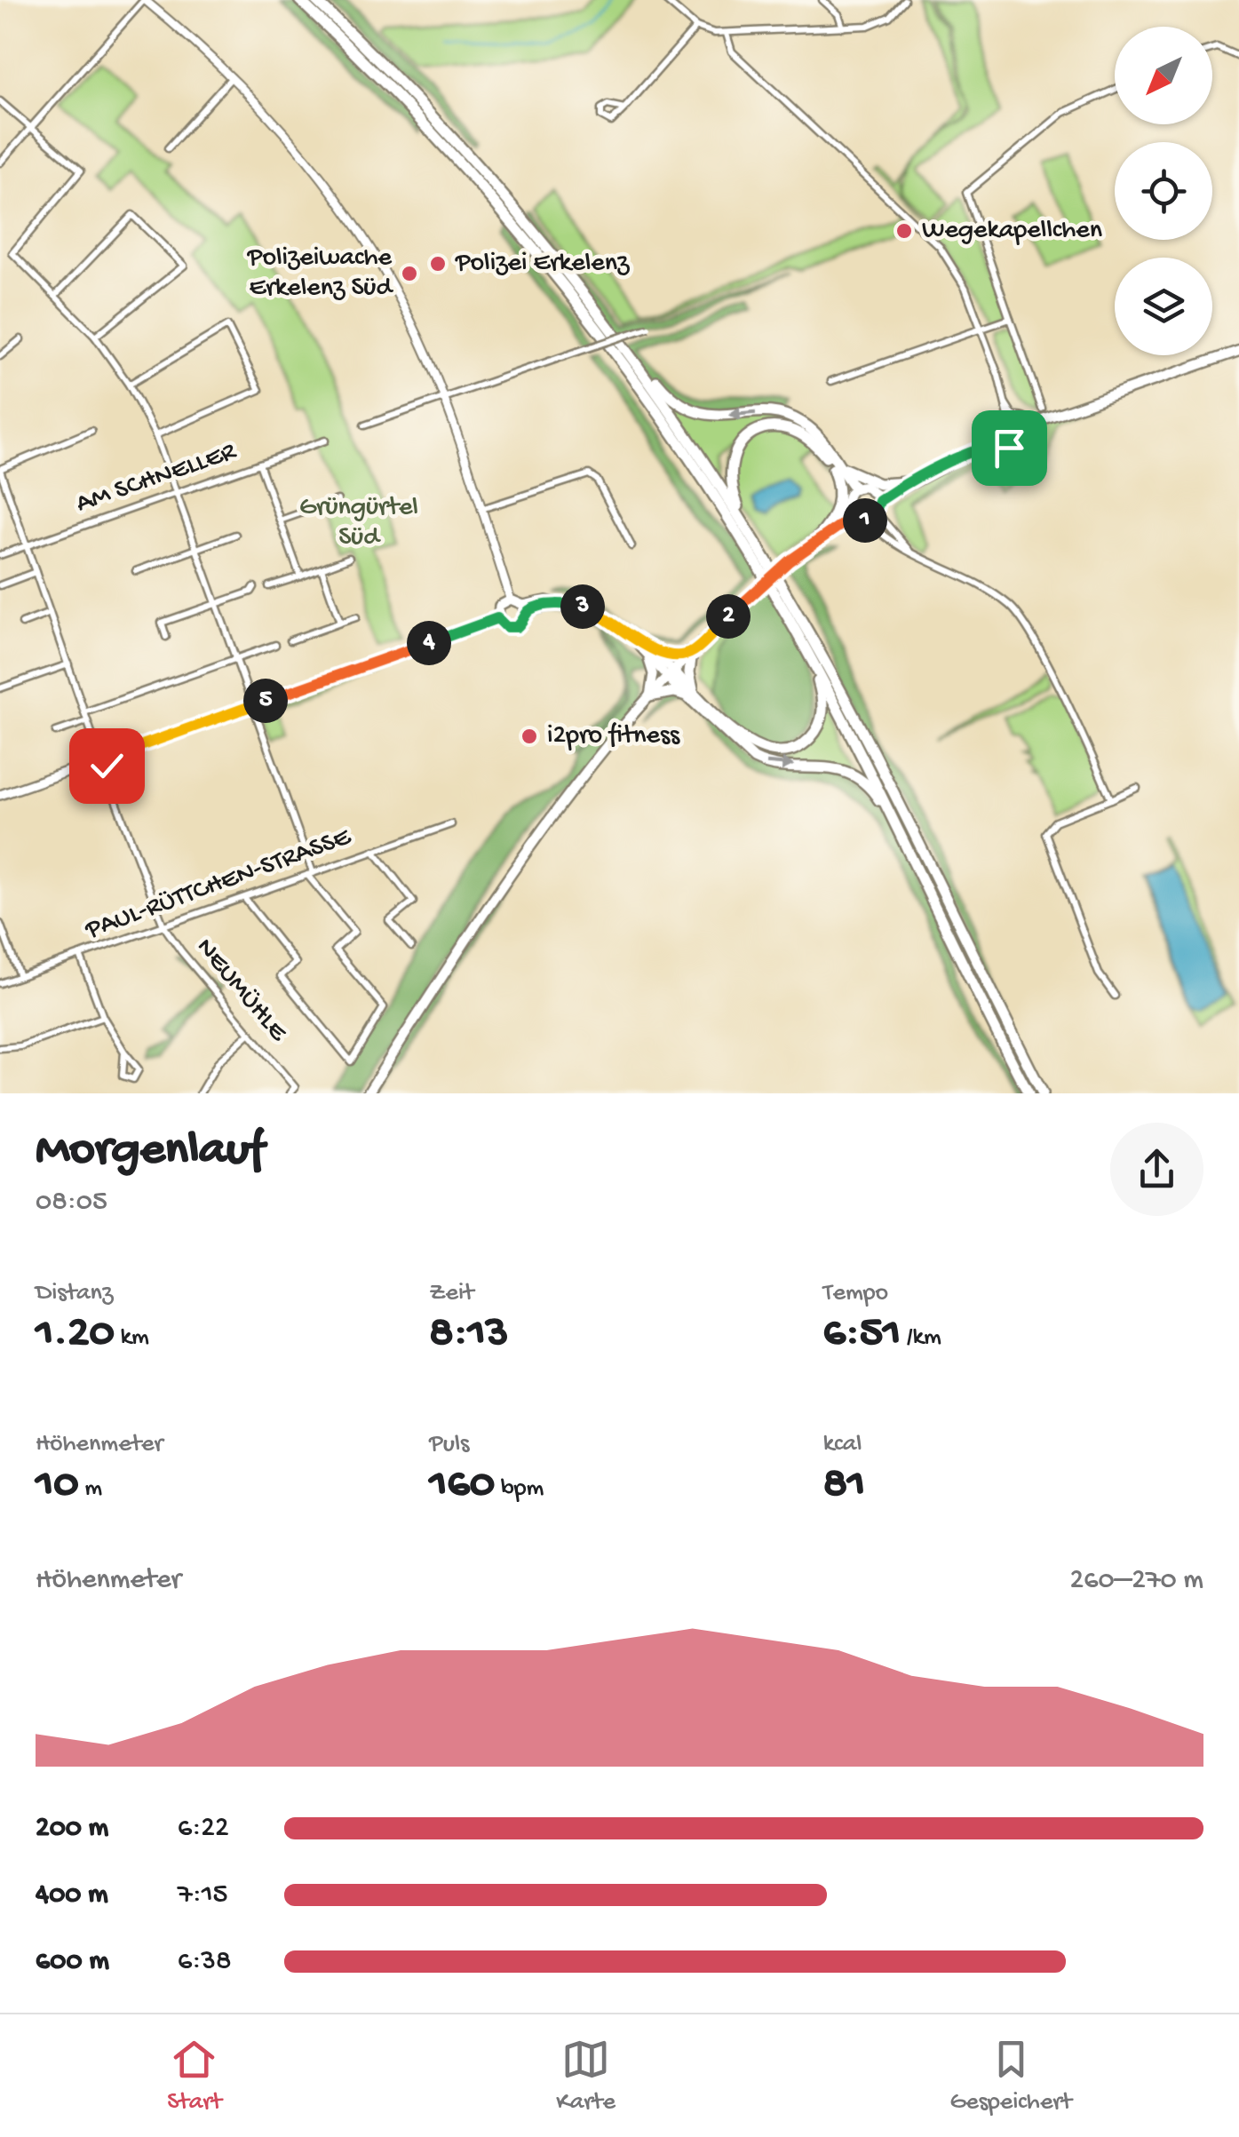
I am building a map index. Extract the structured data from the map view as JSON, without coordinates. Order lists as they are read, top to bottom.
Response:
{
  "streets": {
    "street": ["AM SCHNELLER", "PAUL-RÜTTCHEN-STRASSE", "NEUMÜHLE"]
  },
  "crossings": [
    ["AM SCHNELLER", "NEUMÜHLE"],
    ["PAUL-RÜTTCHEN-STRASSE", "NEUMÜHLE"]
  ],
  "parks": ["Grüngürtel Süd"],
  "places": [
    "Wegekapellchen",
    "Polizei Erkelenz",
    "Polizeiwache Erkelenz Süd",
    "i2pro fitness"
  ],
  "north": "bottom left",
  "page": {
    "pins": [
      "1",
      "3",
      "2",
      "4",
      "5"
    ],
    "heading": ["Morgenlauf", "08:05"],
    "stats": [
      ["Distanz", "1.20 km"],
      ["Zeit", "8:13"],
      ["Tempo", "6:51 /km"],
      ["Höhenmeter", "10 m"],
      ["Puls", "160 bpm"],
      ["kcal", "81"]
    ],
    "chart": ["Höhenmeter", "260–270 m"],
    "list": [
      {
        "name": "200 m",
        "note": "6:22"
      },
      {
        "name": "400 m",
        "note": "7:15"
      },
      {
        "name": "600 m",
        "note": "6:38"
      }
    ],
    "tabs": ["Start", "Karte", "Gespeichert"]
  }
}
